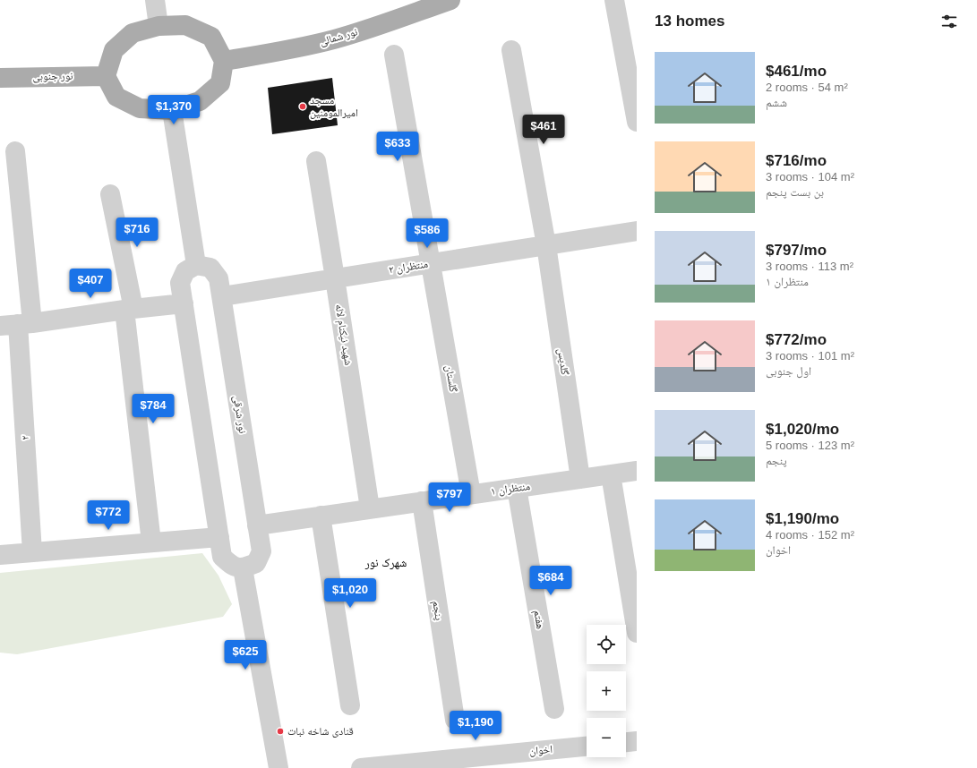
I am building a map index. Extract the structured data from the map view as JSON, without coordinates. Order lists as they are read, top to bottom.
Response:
{
  "streets": {
    "main road": ["نور شمالی", "نور جنوبی"],
    "street": [
      "منتظران ۲",
      "شهید نیکنام لاله",
      "گلدیس",
      "گلستان",
      "نور شرقی",
      "۲",
      "منتظران ۱",
      "پنجم",
      "هفتم",
      "اخوان"
    ]
  },
  "crossings": [
    ["نور شمالی", "نور جنوبی"],
    ["منتظران ۲", "شهید نیکنام لاله"],
    ["منتظران ۲", "گلدیس"],
    ["منتظران ۲", "گلستان"],
    ["منتظران ۲", "نور شرقی"],
    ["شهید نیکنام لاله", "منتظران ۱"],
    ["گلدیس", "منتظران ۱"],
    ["گلستان", "منتظران ۱"],
    ["نور شرقی", "منتظران ۱"],
    ["منتظران ۱", "پنجم"],
    ["منتظران ۱", "هفتم"]
  ],
  "districts": ["شهرک نور"],
  "places": ["مسجد امیرالمومنین", "قنادی شاخه نبات"],
  "page": {
    "heading": "13 homes",
    "list": [
      {
        "name": "$461/mo",
        "note": "2 rooms · 54 m² · ششم"
      },
      {
        "name": "$716/mo",
        "note": "3 rooms · 104 m² · بن بست پنجم"
      },
      {
        "name": "$797/mo",
        "note": "3 rooms · 113 m² · منتظران ۱"
      },
      {
        "name": "$772/mo",
        "note": "3 rooms · 101 m² · اول جنوبی"
      },
      {
        "name": "$1,020/mo",
        "note": "5 rooms · 123 m² · پنجم"
      },
      {
        "name": "$1,190/mo",
        "note": "4 rooms · 152 m² · اخوان"
      }
    ],
    "price": [
      "$1,370",
      "$461",
      "$633",
      "$716",
      "$586",
      "$407",
      "$784",
      "$797",
      "$772",
      "$684",
      "$1,020",
      "$625",
      "$1,190"
    ],
    "map_buttons": ["+", "−"]
  }
}
